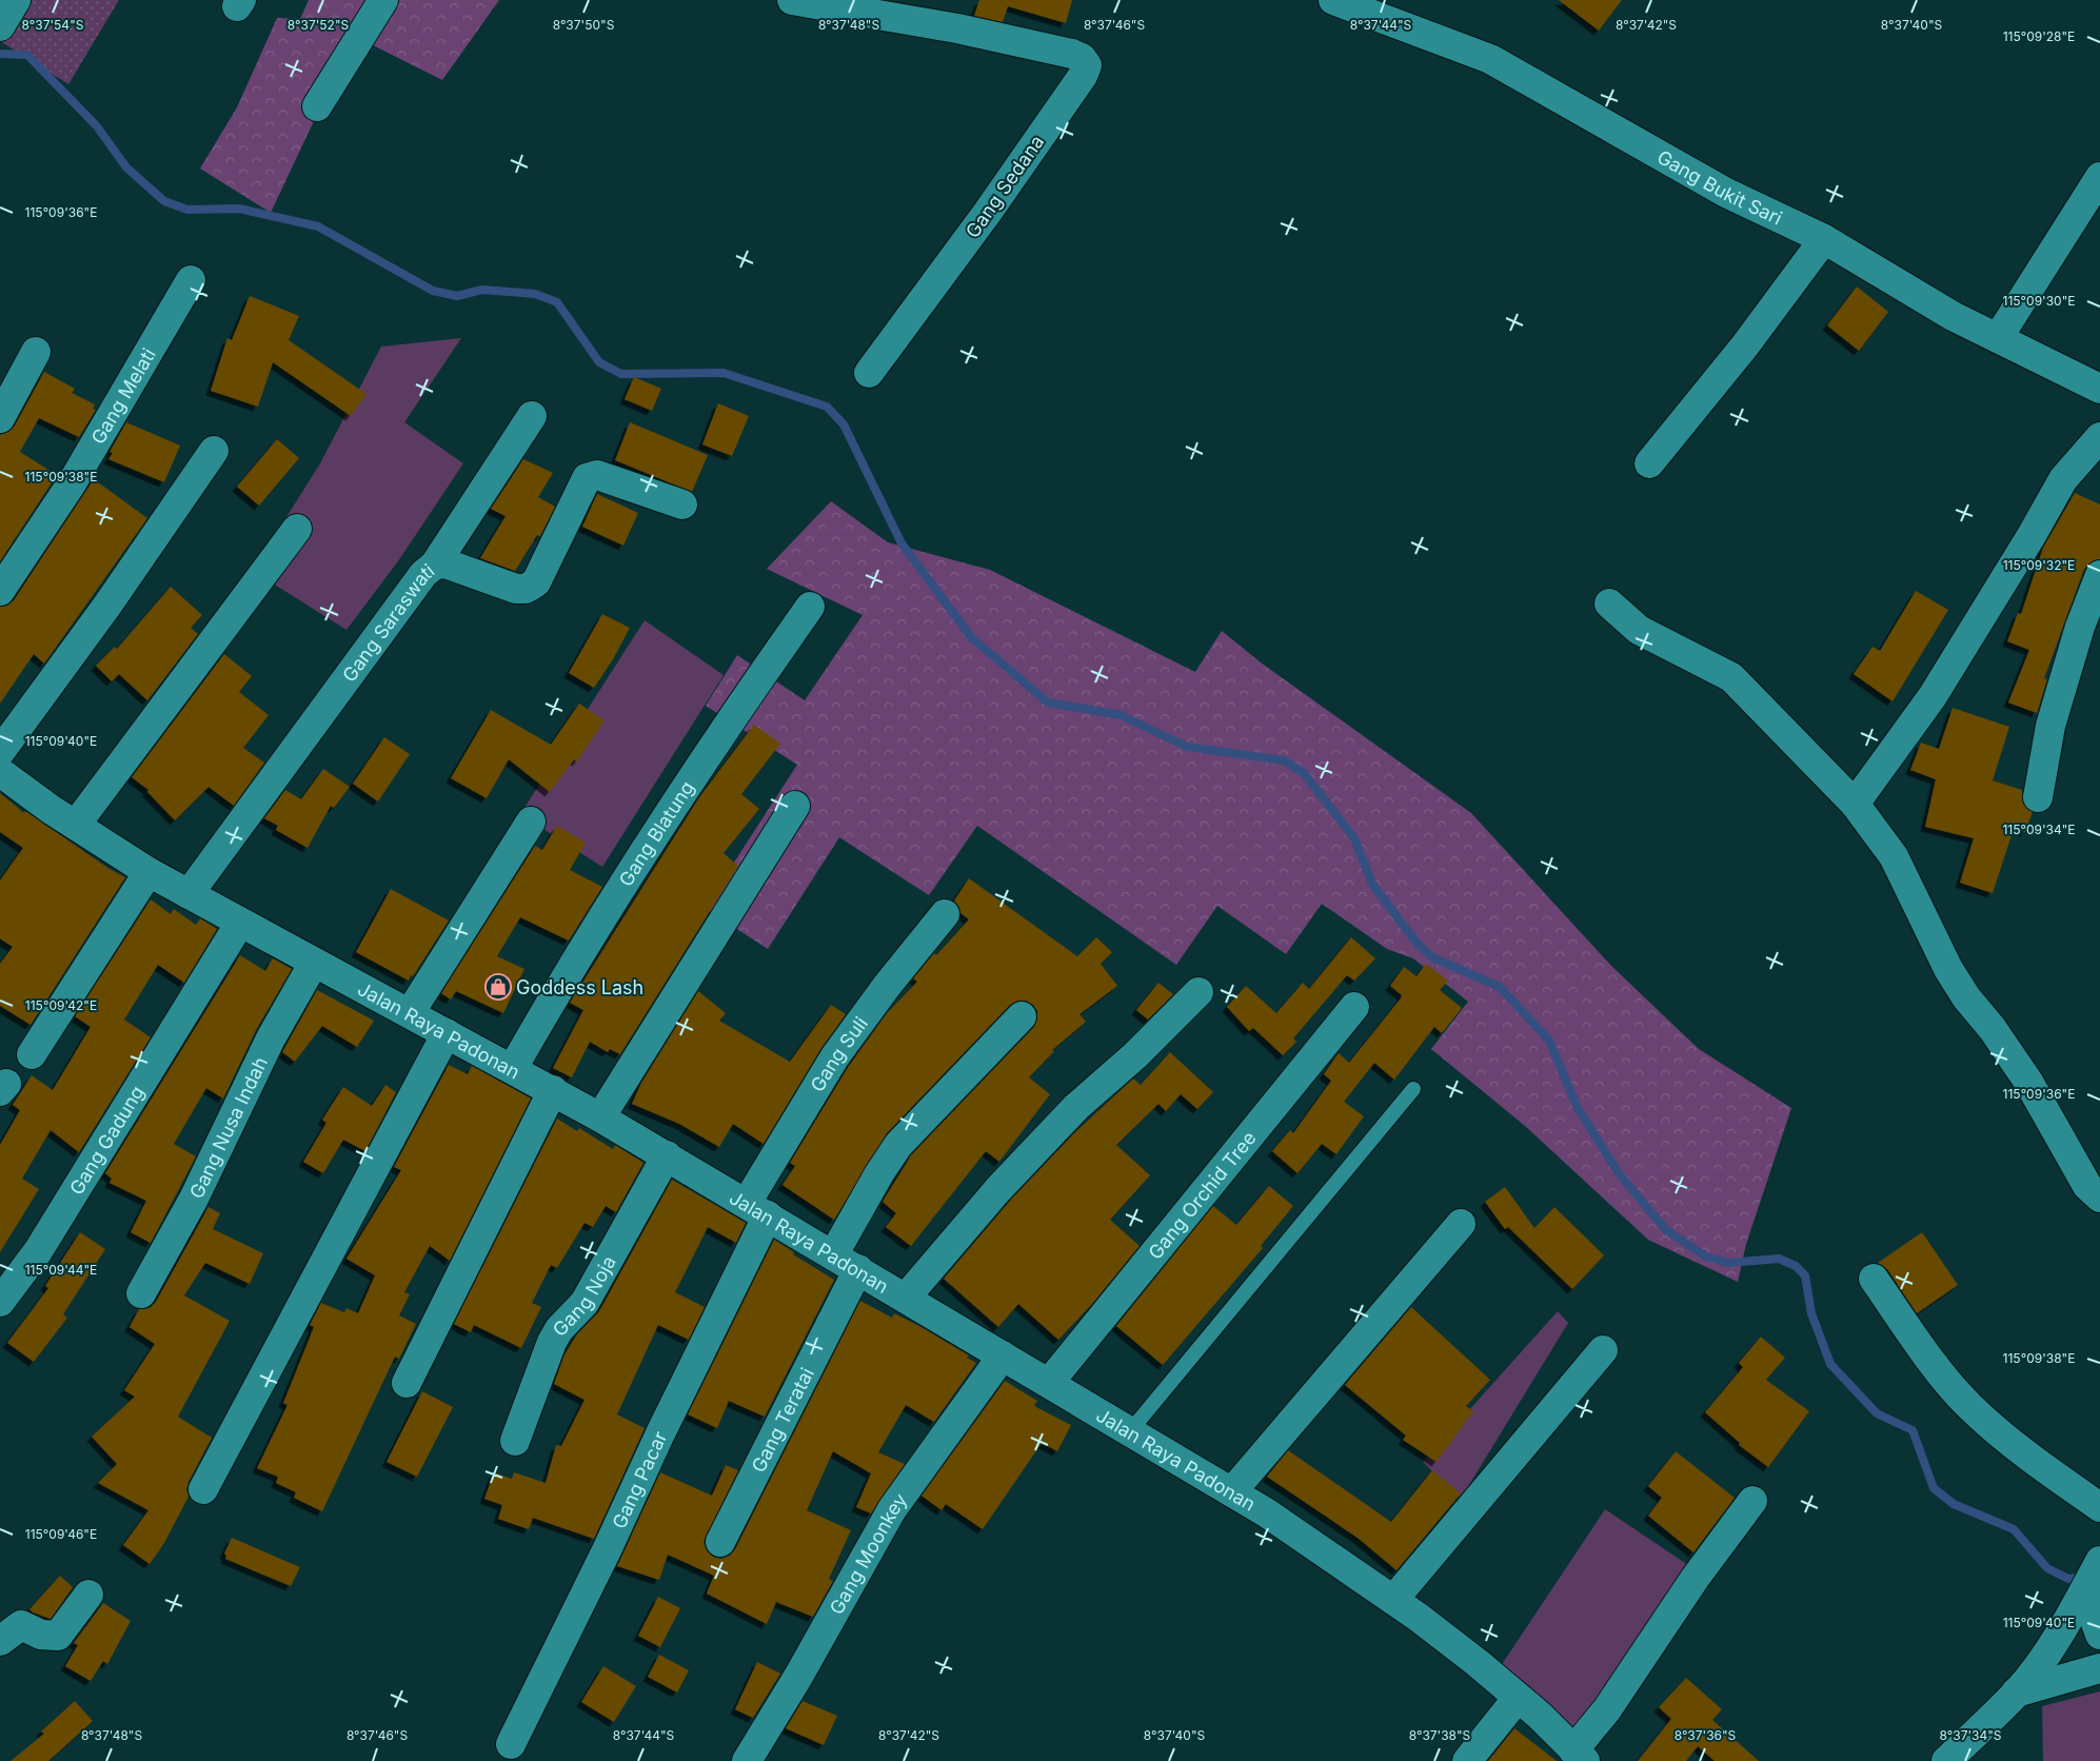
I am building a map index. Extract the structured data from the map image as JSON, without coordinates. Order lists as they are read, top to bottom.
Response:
{
  "streets": {
    "street": [
      "Gang Sedana",
      "Gang Bukit Sari",
      "Gang Melati",
      "Gang Saraswati",
      "Gang Blatung",
      "Jalan Raya Padonan",
      "Gang Suli",
      "Gang Nusa Indah",
      "Gang Gadung",
      "Gang Orchid Tree",
      "Gang Noja",
      "Gang Teratai",
      "Gang Pacar",
      "Gang Moonkey"
    ]
  },
  "crossings": [
    ["Gang Saraswati", "Jalan Raya Padonan"],
    ["Gang Blatung", "Jalan Raya Padonan"],
    ["Jalan Raya Padonan", "Gang Suli"],
    ["Jalan Raya Padonan", "Gang Nusa Indah"],
    ["Jalan Raya Padonan", "Gang Gadung"],
    ["Jalan Raya Padonan", "Gang Orchid Tree"],
    ["Jalan Raya Padonan", "Gang Noja"],
    ["Jalan Raya Padonan", "Gang Teratai"],
    ["Jalan Raya Padonan", "Gang Pacar"],
    ["Jalan Raya Padonan", "Gang Moonkey"],
    ["Gang Suli", "Gang Pacar"]
  ],
  "places": {
    "shop": ["Goddess Lash"]
  },
  "coordinates": [
    "8°37'54\"S",
    "8°37'52\"S",
    "8°37'50\"S",
    "8°37'48\"S",
    "8°37'46\"S",
    "8°37'44\"S",
    "8°37'42\"S",
    "8°37'40\"S",
    "115°09'28\"E",
    "115°09'36\"E",
    "115°09'30\"E",
    "115°09'38\"E",
    "115°09'32\"E",
    "115°09'40\"E",
    "115°09'34\"E",
    "115°09'42\"E",
    "115°09'44\"E",
    "115°09'46\"E",
    "8°37'38\"S",
    "8°37'36\"S",
    "8°37'34\"S"
  ]
}
